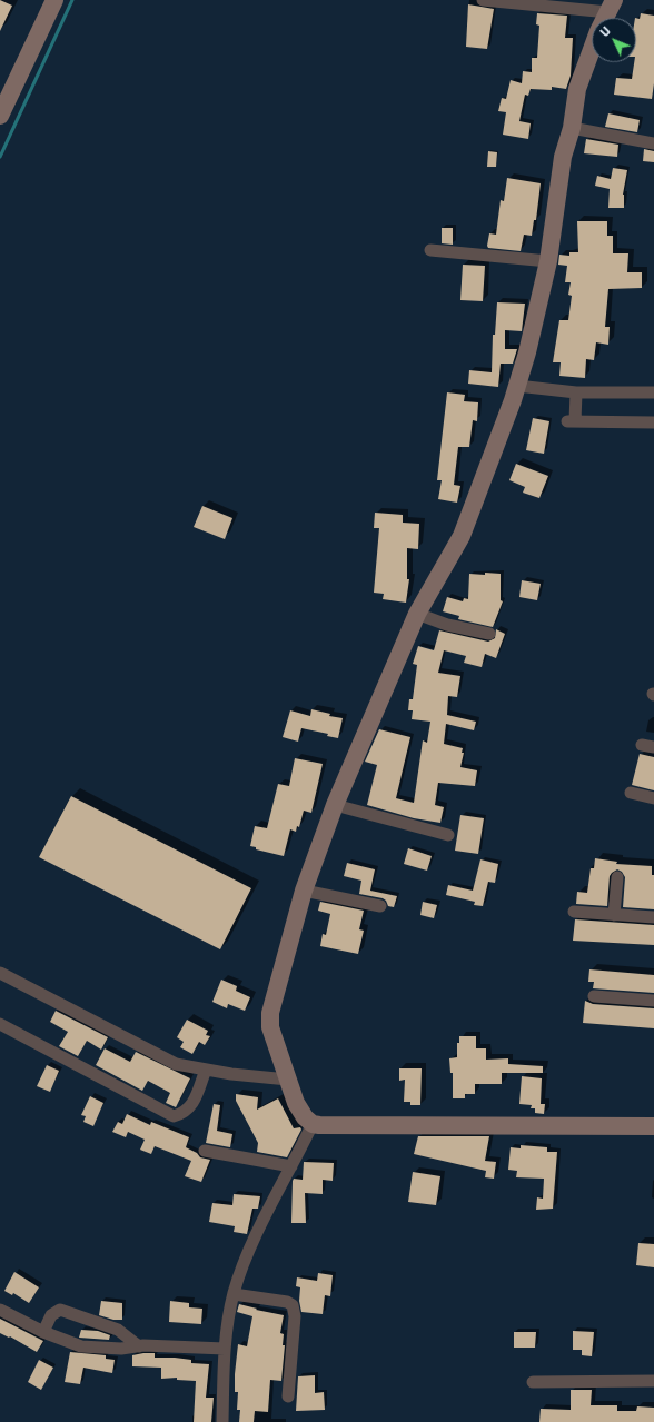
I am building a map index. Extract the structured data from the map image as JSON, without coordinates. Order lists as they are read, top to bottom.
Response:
{
  "north": "top left"
}
